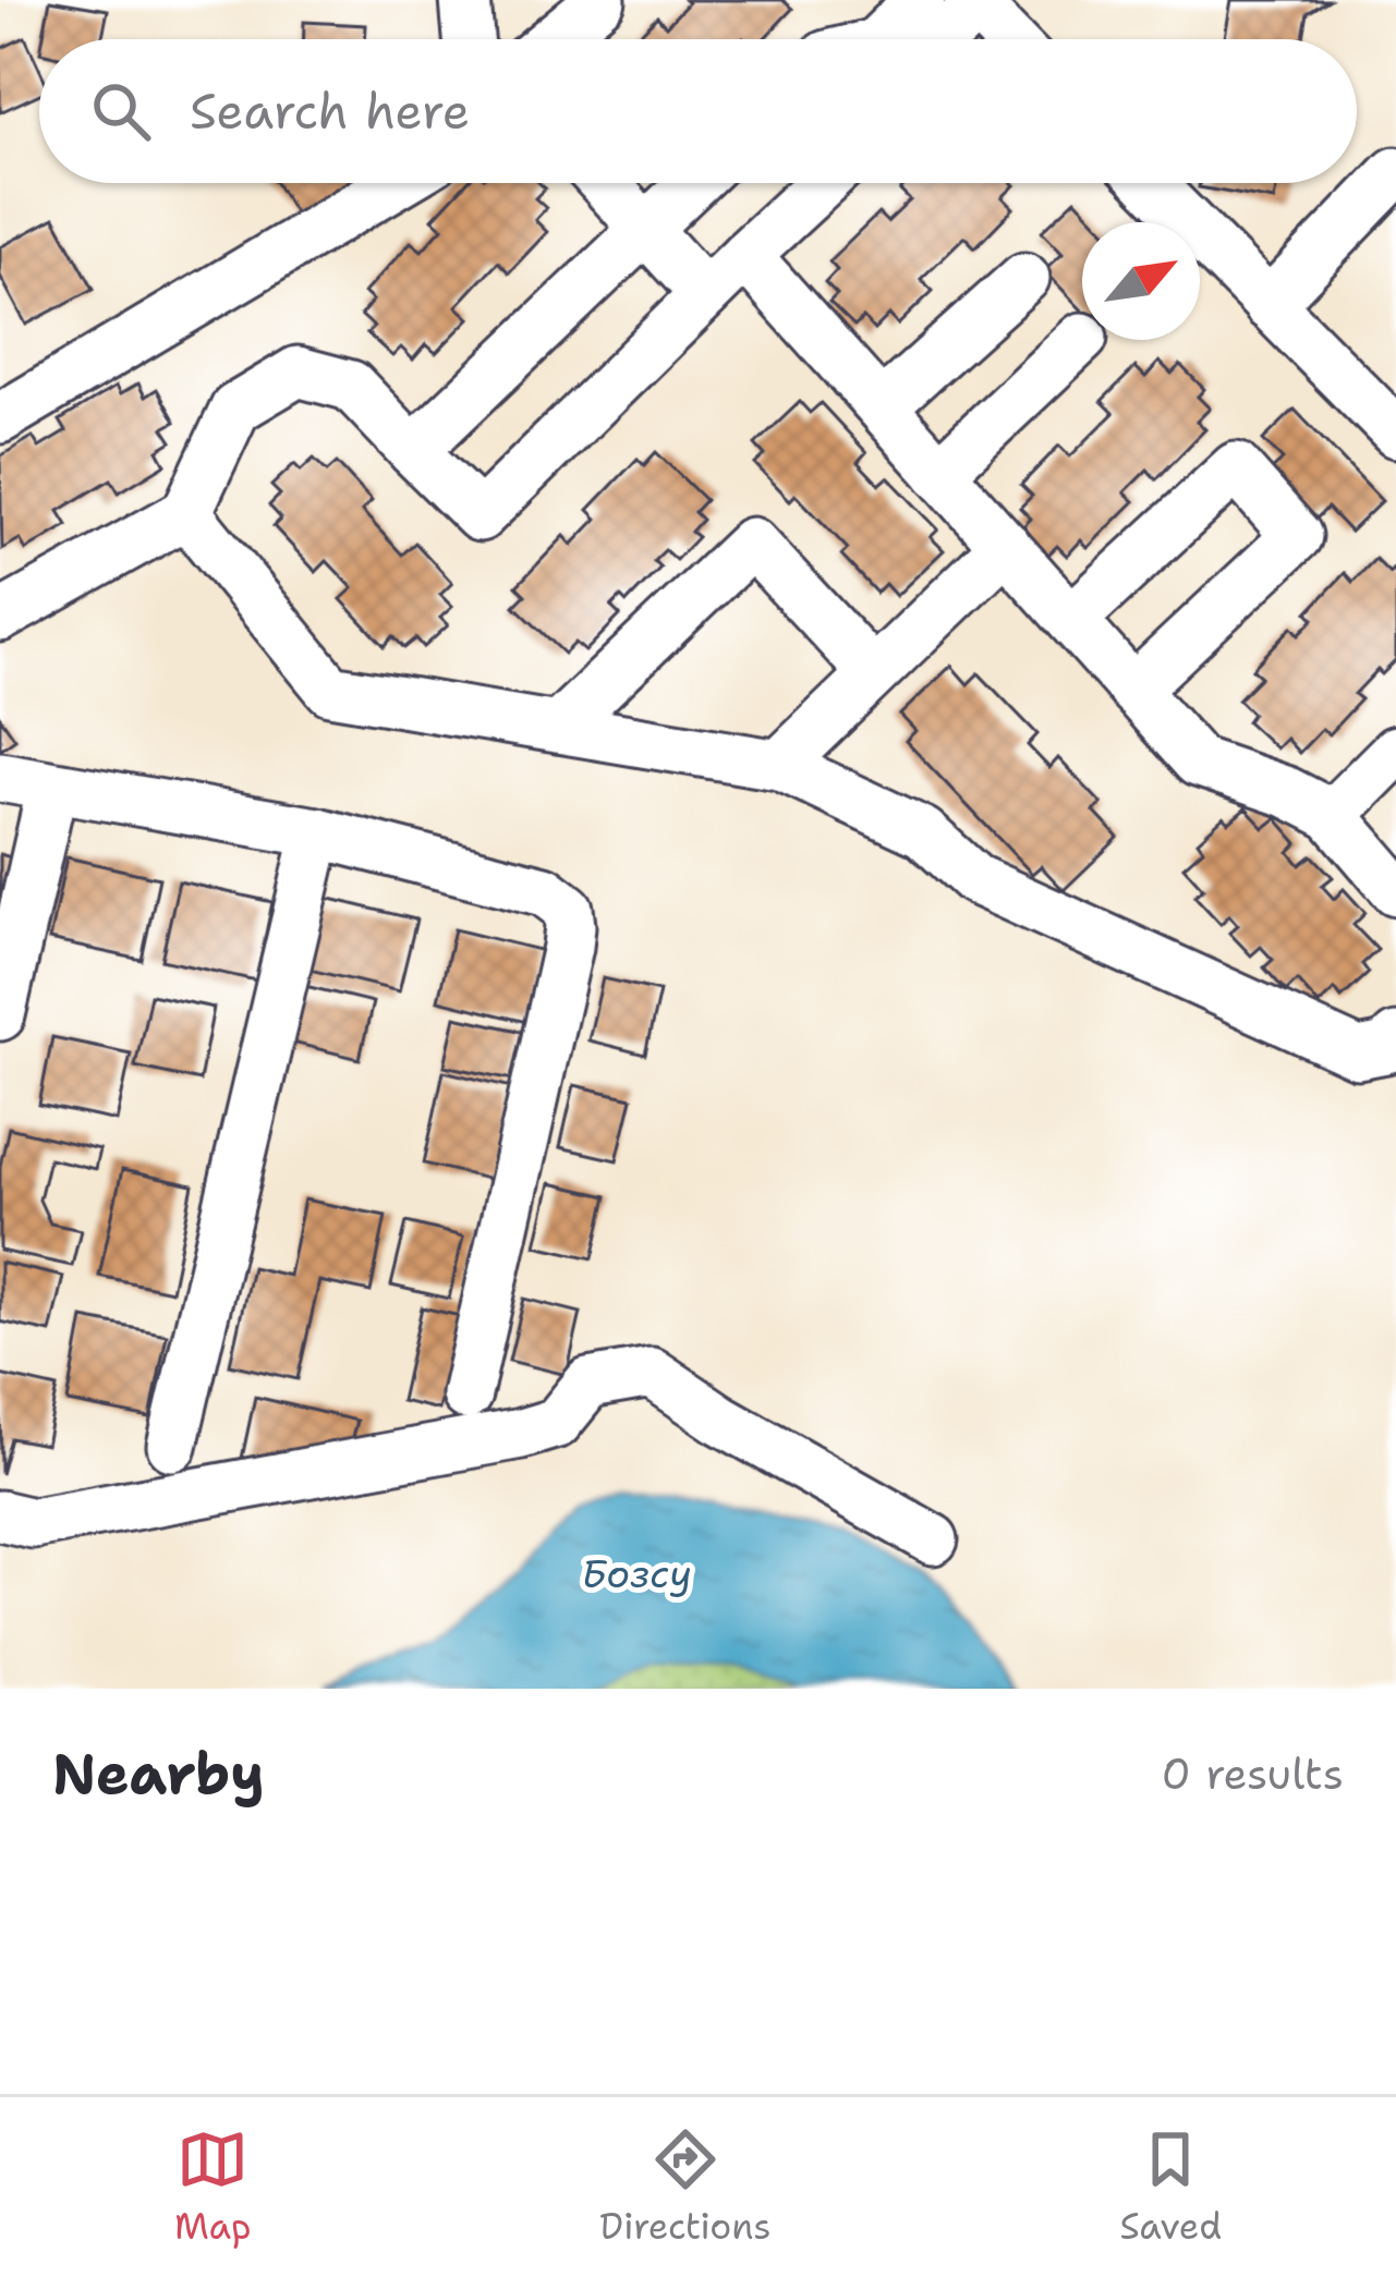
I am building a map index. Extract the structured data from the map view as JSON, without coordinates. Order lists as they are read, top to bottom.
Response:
{
  "water": ["Бозсу"],
  "north": "top right",
  "page": {
    "search": "Search here",
    "heading": ["Nearby", "0 results"],
    "nav": ["Map", "Directions", "Saved"]
  }
}
